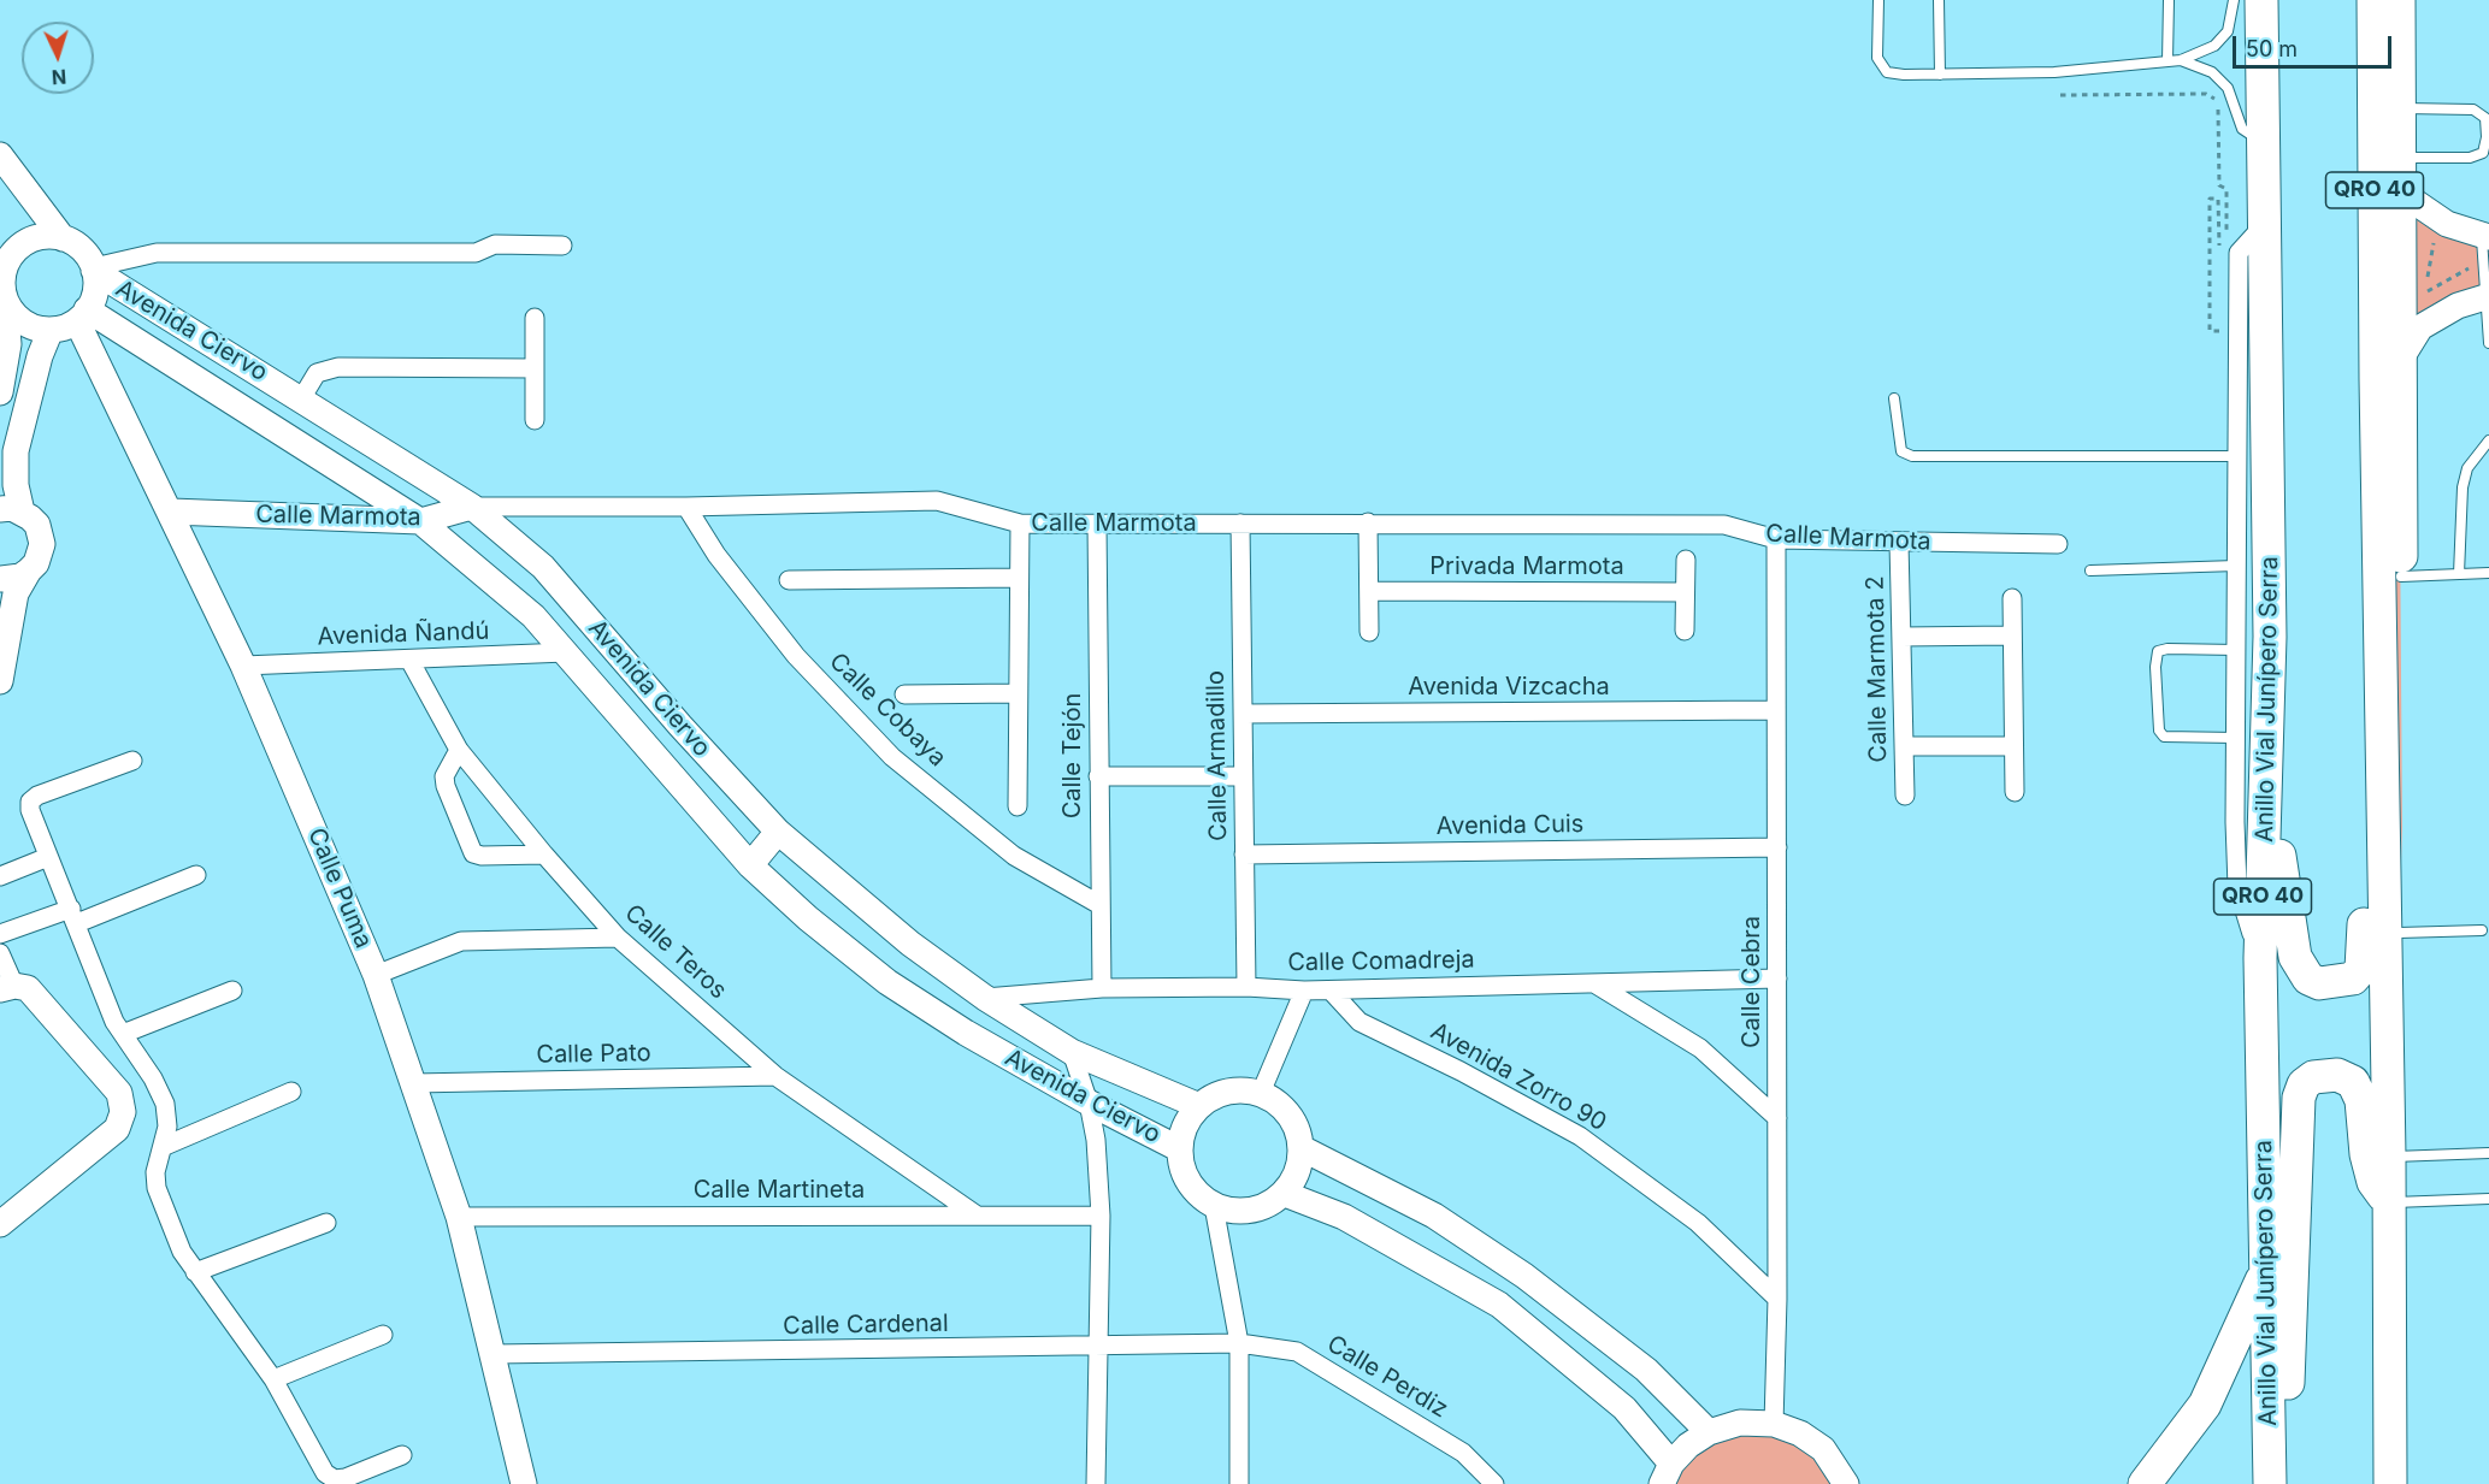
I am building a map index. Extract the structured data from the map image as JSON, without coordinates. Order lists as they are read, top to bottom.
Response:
{
  "streets": {
    "highway": ["QRO 40", "Anillo Vial Junípero Serra"],
    "street": [
      "Avenida Ciervo",
      "Calle Marmota",
      "Privada Marmota",
      "Avenida Ñandú",
      "Calle Marmota 2",
      "Avenida Vizcacha",
      "Calle Cobaya",
      "Calle Tejón",
      "Calle Armadillo",
      "Avenida Cuis",
      "Calle Puma",
      "Calle Teros",
      "Calle Comadreja",
      "Calle Cebra",
      "Calle Pato",
      "Avenida Zorro 90",
      "Calle Martineta",
      "Calle Cardenal",
      "Calle Perdiz"
    ]
  },
  "crossings": [
    ["Avenida Ciervo", "Calle Marmota"],
    ["Avenida Ciervo", "Avenida Ñandú"],
    ["Avenida Ciervo", "Calle Puma"],
    ["Avenida Ciervo", "Calle Comadreja"],
    ["Calle Marmota", "Calle Marmota 2"],
    ["Calle Marmota", "Calle Cobaya"],
    ["Calle Marmota", "Calle Tejón"],
    ["Calle Marmota", "Calle Armadillo"],
    ["Calle Marmota", "Calle Puma"],
    ["Calle Marmota", "Calle Cebra"],
    ["Avenida Ñandú", "Calle Puma"],
    ["Avenida Ñandú", "Calle Teros"],
    ["Avenida Vizcacha", "Calle Armadillo"],
    ["Avenida Vizcacha", "Calle Cebra"],
    ["Calle Cobaya", "Calle Tejón"],
    ["Calle Tejón", "Calle Comadreja"],
    ["Calle Armadillo", "Avenida Cuis"],
    ["Calle Armadillo", "Calle Comadreja"],
    ["Avenida Cuis", "Calle Cebra"],
    ["Calle Puma", "Calle Pato"],
    ["Calle Puma", "Calle Martineta"],
    ["Calle Puma", "Calle Cardenal"],
    ["Calle Teros", "Calle Pato"],
    ["Calle Teros", "Calle Martineta"],
    ["Calle Comadreja", "Calle Cebra"],
    ["Calle Comadreja", "Avenida Zorro 90"],
    ["Calle Cebra", "Avenida Zorro 90"],
    ["Calle Cardenal", "Calle Perdiz"]
  ],
  "scale_bar": "50 m",
  "north": "bottom"
}
